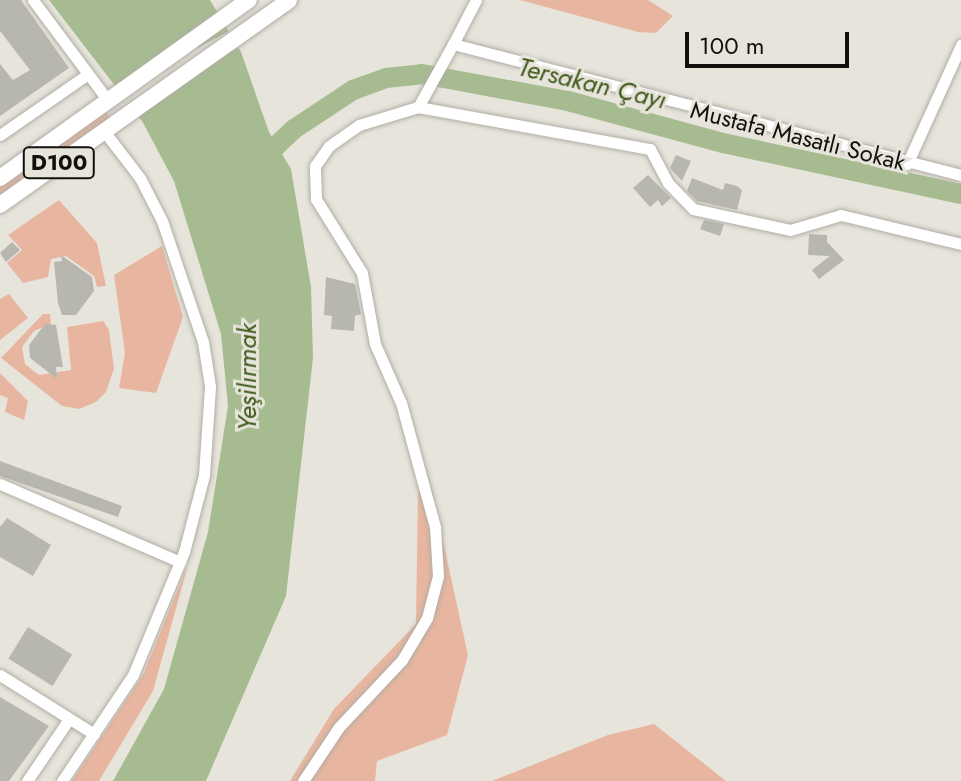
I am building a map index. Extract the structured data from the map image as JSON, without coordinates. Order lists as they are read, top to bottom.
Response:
{
  "streets": {
    "highway": ["D100"],
    "street": ["Mustafa Masatlı Sokak"]
  },
  "water": ["Tersakan Çayı", "Yeşilırmak"],
  "scale_bar": "100 m"
}
